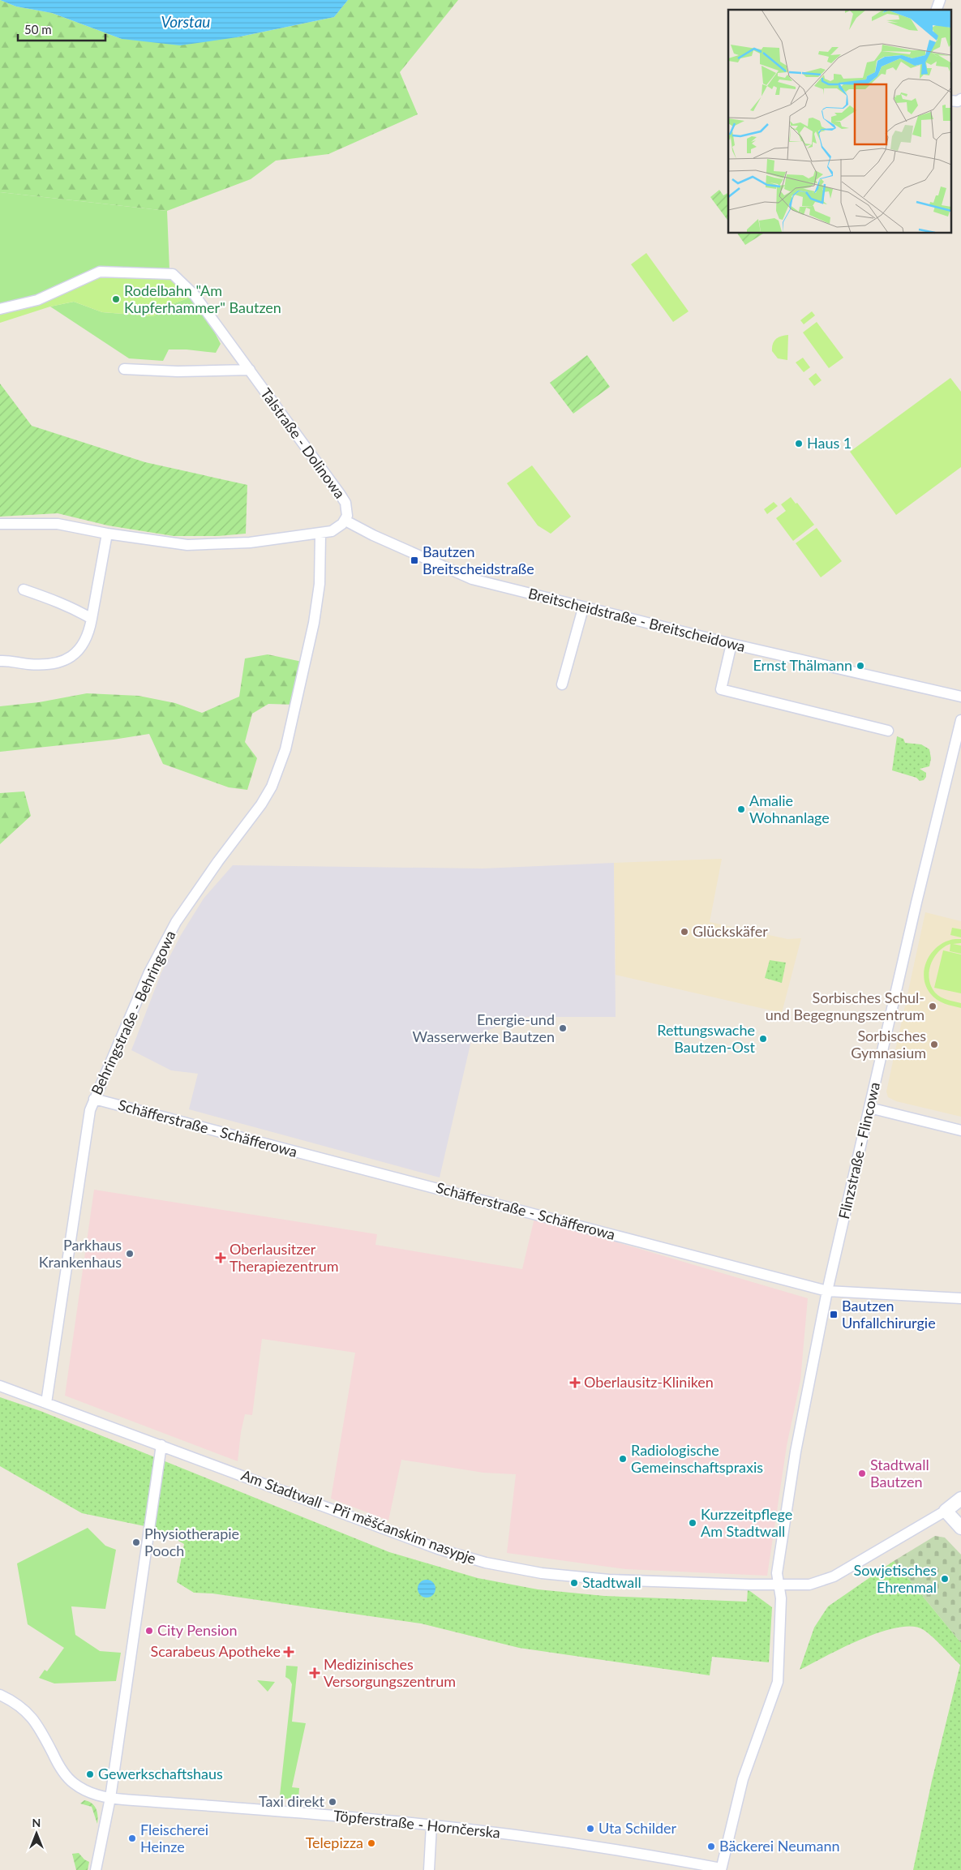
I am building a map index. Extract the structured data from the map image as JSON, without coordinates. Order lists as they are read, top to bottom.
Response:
{
  "streets": {
    "street": [
      "Talstraße - Dolinowa",
      "Breitscheidstraße - Breitscheidowa",
      "Behringstraße - Behringowa",
      "Schäfferstraße - Schäfferowa",
      "Flinzstraße - Flincowa",
      "Am Stadtwall - Při měšćanskim nasypje",
      "Töpferstraße - Hornčerska"
    ]
  },
  "crossings": [
    ["Talstraße - Dolinowa", "Breitscheidstraße - Breitscheidowa"],
    ["Behringstraße - Behringowa", "Schäfferstraße - Schäfferowa"],
    ["Behringstraße - Behringowa", "Am Stadtwall - Při měšćanskim nasypje"],
    ["Schäfferstraße - Schäfferowa", "Flinzstraße - Flincowa"],
    ["Flinzstraße - Flincowa", "Am Stadtwall - Při měšćanskim nasypje"],
    ["Flinzstraße - Flincowa", "Töpferstraße - Hornčerska"]
  ],
  "water": ["Vorstau"],
  "places": {
    "other": [
      "Rodelbahn \"Am Kupferhammer\" Bautzen",
      "Haus 1",
      "Ernst Thälmann",
      "Amalie Wohnanlage",
      "Glückskäfer",
      "Sorbisches Schul- und Begegnungszentrum",
      "Energie-und Wasserwerke Bautzen",
      "Rettungswache Bautzen-Ost",
      "Sorbisches Gymnasium",
      "Parkhaus Krankenhaus",
      "Radiologische Gemeinschaftspraxis",
      "Stadtwall Bautzen",
      "Kurzzeitpflege Am Stadtwall",
      "Physiotherapie Pooch",
      "Sowjetisches Ehrenmal",
      "Stadtwall",
      "City Pension",
      "Gewerkschaftshaus",
      "Taxi direkt",
      "Uta Schilder",
      "Fleischerei Heinze",
      "Telepizza",
      "Bäckerei Neumann"
    ],
    "transit": ["Bautzen Breitscheidstraße", "Bautzen Unfallchirurgie"],
    "health": [
      "Oberlausitzer Therapiezentrum",
      "Oberlausitz-Kliniken",
      "Scarabeus Apotheke",
      "Medizinisches Versorgungszentrum"
    ]
  },
  "scale_bar": "50 m",
  "north": "top"
}
